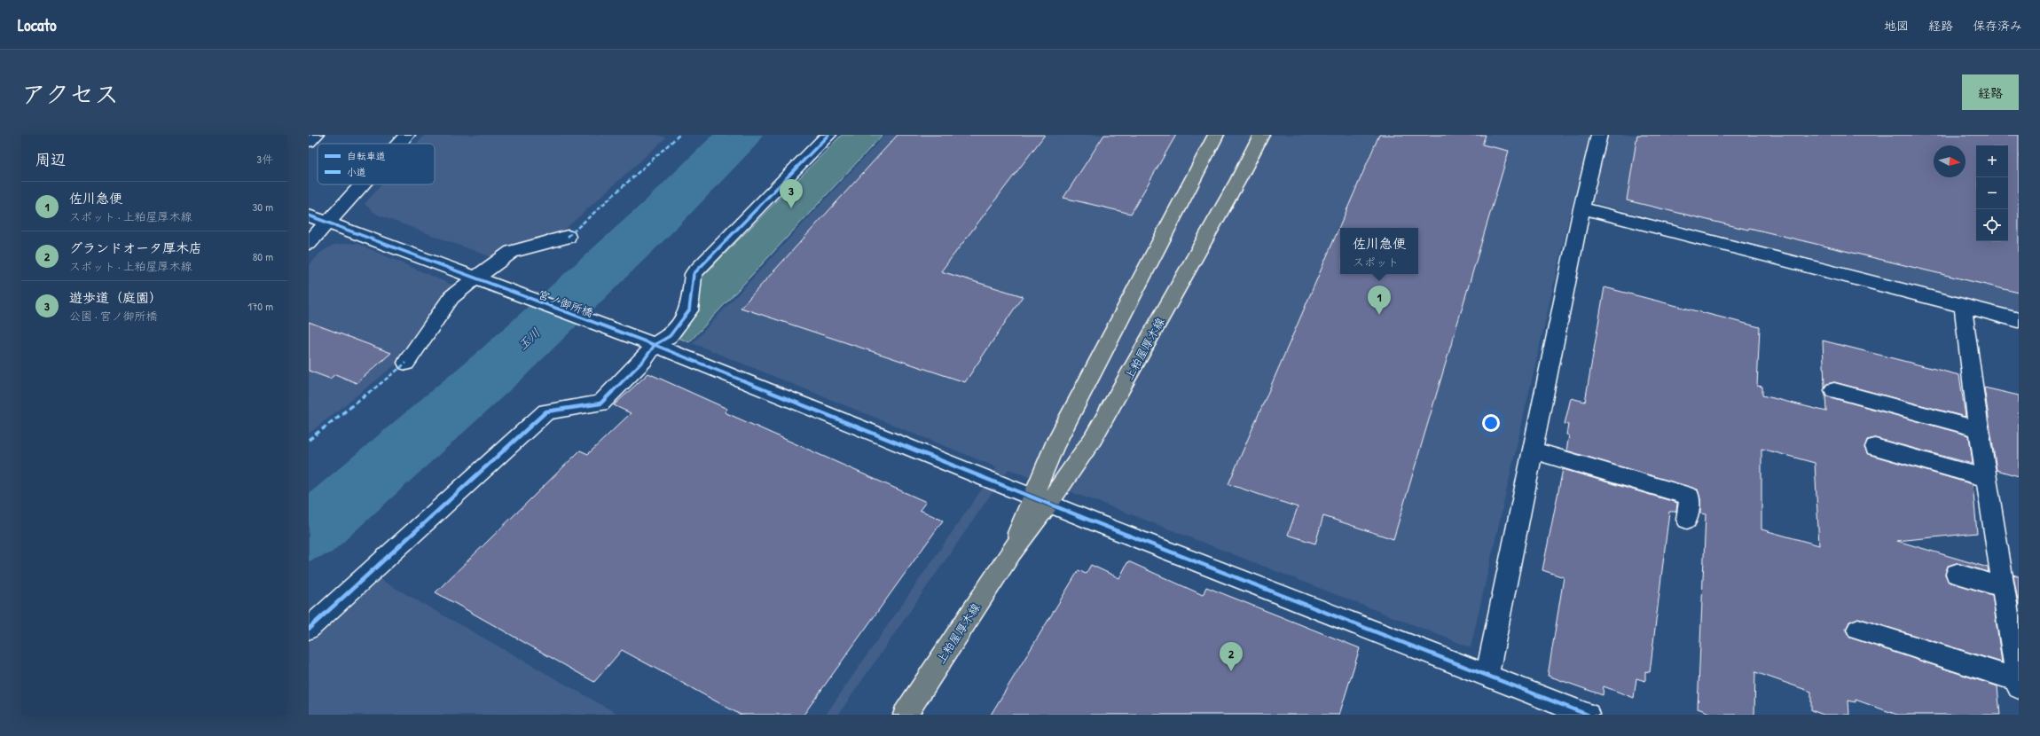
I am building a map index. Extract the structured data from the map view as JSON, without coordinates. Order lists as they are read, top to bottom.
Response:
{
  "streets": {
    "main road": ["上粕屋厚木線"],
    "street": ["宮ノ御所橋"]
  },
  "crossings": [
    ["宮ノ御所橋", "上粕屋厚木線"]
  ],
  "water": ["玉川"],
  "legend": ["自転車道", "小道"],
  "north": "right",
  "page": {
    "header": "Locato",
    "nav": ["地図", "経路", "保存済み"],
    "title": "アクセス",
    "buttons": "経路",
    "heading": ["周辺", "3件"],
    "map_buttons": ["+", "−"],
    "pins": ["3", "1", "2"],
    "list": [
      {
        "mark": "1",
        "name": "佐川急便",
        "note": "スポット · 上粕屋厚木線",
        "value": "30 m"
      },
      {
        "mark": "2",
        "name": "グランドオータ厚木店",
        "note": "スポット · 上粕屋厚木線",
        "value": "80 m"
      },
      {
        "mark": "3",
        "name": "遊歩道（庭園）",
        "note": "公園 · 宮ノ御所橋",
        "value": "170 m"
      }
    ],
    "popup": ["佐川急便", "スポット"]
  }
}
